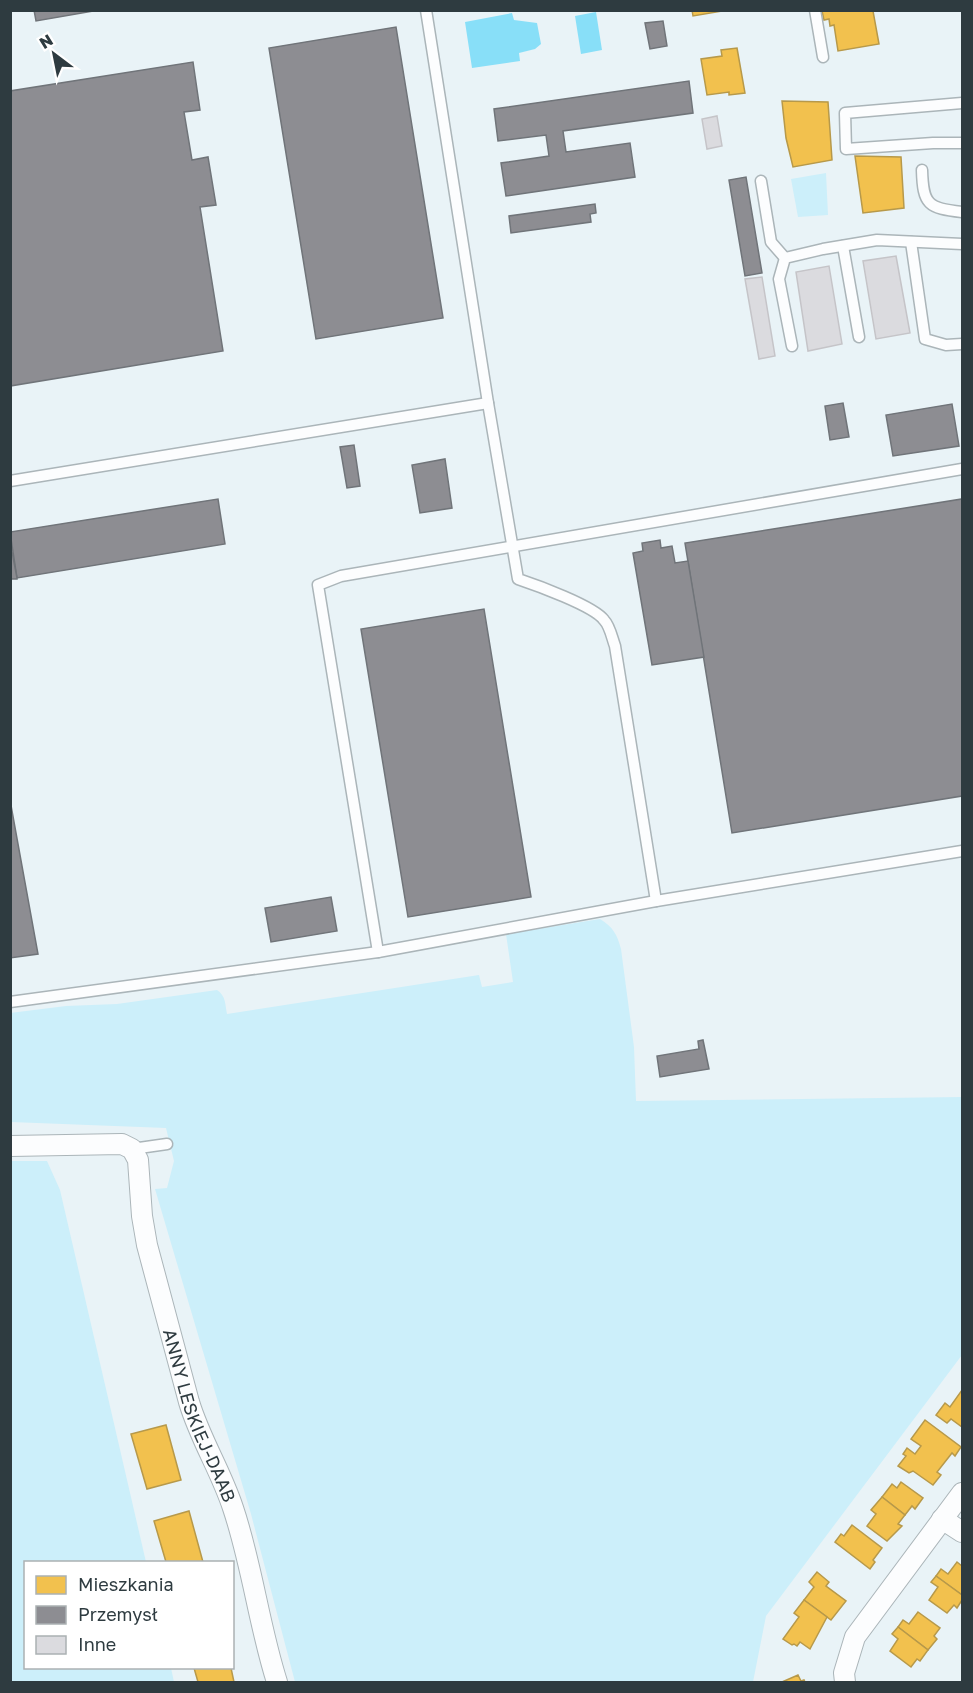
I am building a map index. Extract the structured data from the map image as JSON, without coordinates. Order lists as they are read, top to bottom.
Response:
{
  "streets": {
    "street": ["ANNY LESKIEJ-DAAB"]
  },
  "legend": ["Mieszkania", "Przemysł", "Inne"],
  "north": "top left"
}
